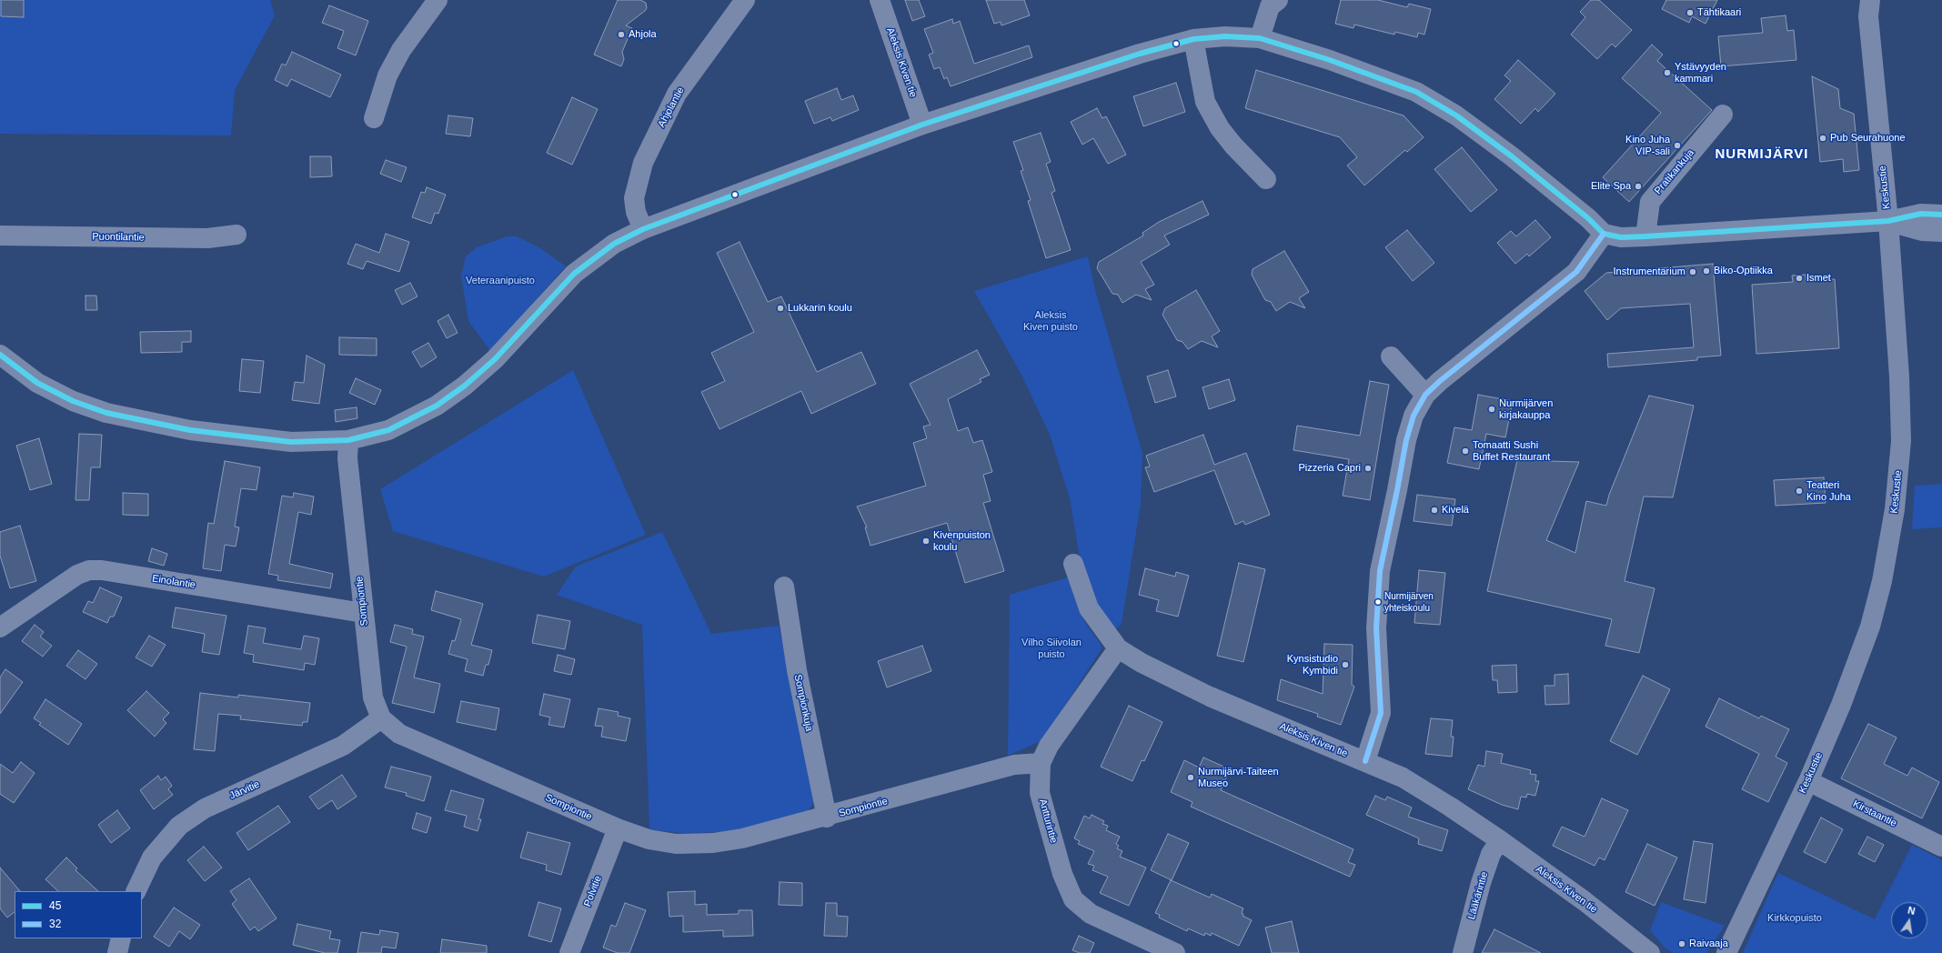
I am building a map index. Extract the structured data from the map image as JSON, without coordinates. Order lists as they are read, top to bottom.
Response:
{
  "streets": {
    "street": [
      "Aleksis Kiven tie",
      "Ahjolantie",
      "Pratikankuja",
      "Keskustie",
      "Puontilantie",
      "Einolantie",
      "Sompiontie",
      "Sompionkuja",
      "Järvitie",
      "Kirstaantie",
      "Antturintie",
      "Polvitie",
      "Lääkärintie"
    ]
  },
  "crossings": [
    ["Aleksis Kiven tie", "Antturintie"],
    ["Aleksis Kiven tie", "Lääkärintie"],
    ["Keskustie", "Kirstaantie"],
    ["Einolantie", "Sompiontie"],
    ["Sompiontie", "Sompionkuja"],
    ["Sompiontie", "Järvitie"],
    ["Sompiontie", "Antturintie"],
    ["Sompiontie", "Polvitie"]
  ],
  "districts": ["NURMIJÄRVI"],
  "parks": [
    "Veteraanipuisto",
    "Aleksis Kiven puisto",
    "Vilho Siivolan puisto",
    "Kirkkopuisto"
  ],
  "places": [
    "Tähtikaari",
    "Ahjola",
    "Ystävyyden kammari",
    "Pub Seurahuone",
    "Kino Juha VIP-sali",
    "Elite Spa",
    "Biko-Optiikka",
    "Instrumentarium",
    "Ismet",
    "Lukkarin koulu",
    "Nurmijärven kirjakauppa",
    "Tomaatti Sushi Buffet Restaurant",
    "Pizzeria Capri",
    "Teatteri Kino Juha",
    "Kivelä",
    "Kivenpuiston koulu",
    "Nurmijärven yhteiskoulu",
    "Kynsistudio Kymbidi",
    "Nurmijärvi-Taiteen Museo",
    "Raivaaja"
  ],
  "lines": ["transit line 45", "transit line 32"],
  "legend": ["45", "32"],
  "north": "top"
}
